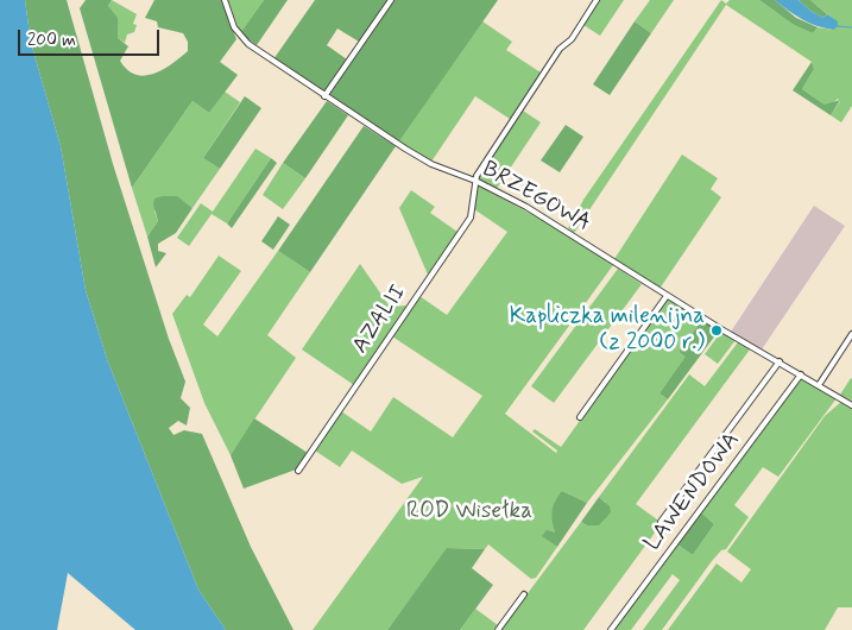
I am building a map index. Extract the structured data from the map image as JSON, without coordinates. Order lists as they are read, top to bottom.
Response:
{
  "streets": {
    "street": ["BRZEGOWA", "AZALII", "LAWENDOWA"]
  },
  "crossings": [
    ["BRZEGOWA", "AZALII"],
    ["BRZEGOWA", "LAWENDOWA"]
  ],
  "parks": ["ROD Wisełka"],
  "places": ["Kapliczka milenijna (z 2000 r.)"],
  "scale_bar": "200 m"
}
